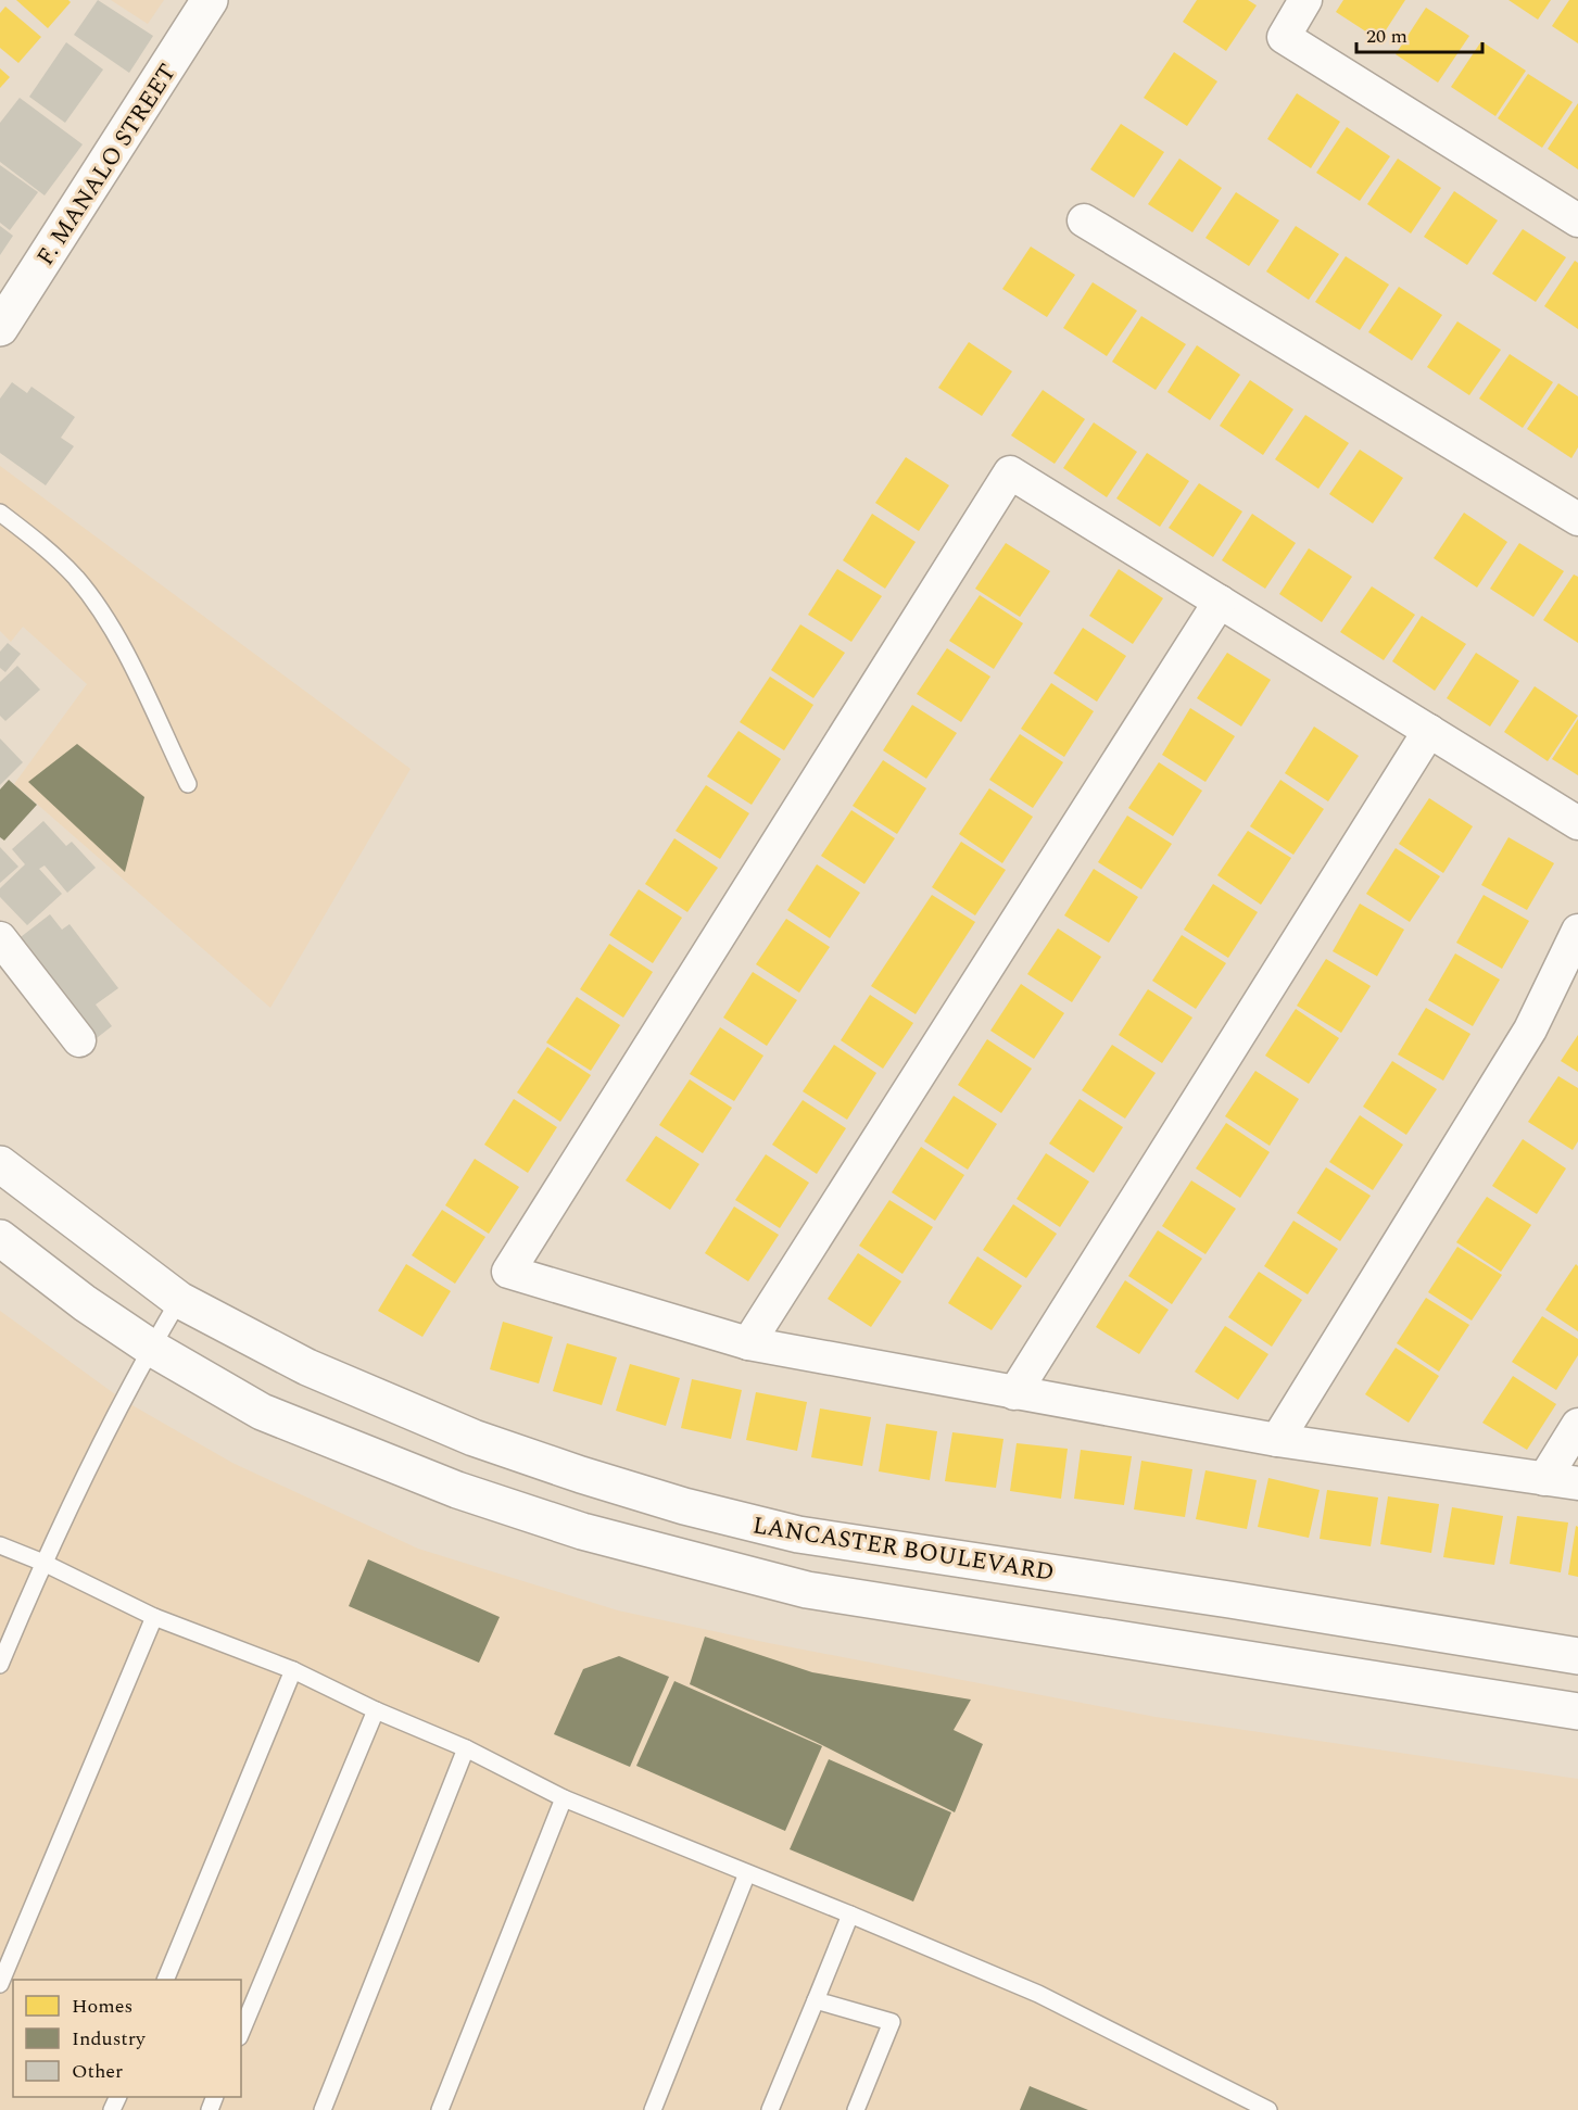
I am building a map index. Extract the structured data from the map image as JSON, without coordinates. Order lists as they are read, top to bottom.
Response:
{
  "streets": {
    "main road": ["F. MANALO STREET", "LANCASTER BOULEVARD"]
  },
  "legend": ["Homes", "Industry", "Other"],
  "scale_bar": "20 m"
}
